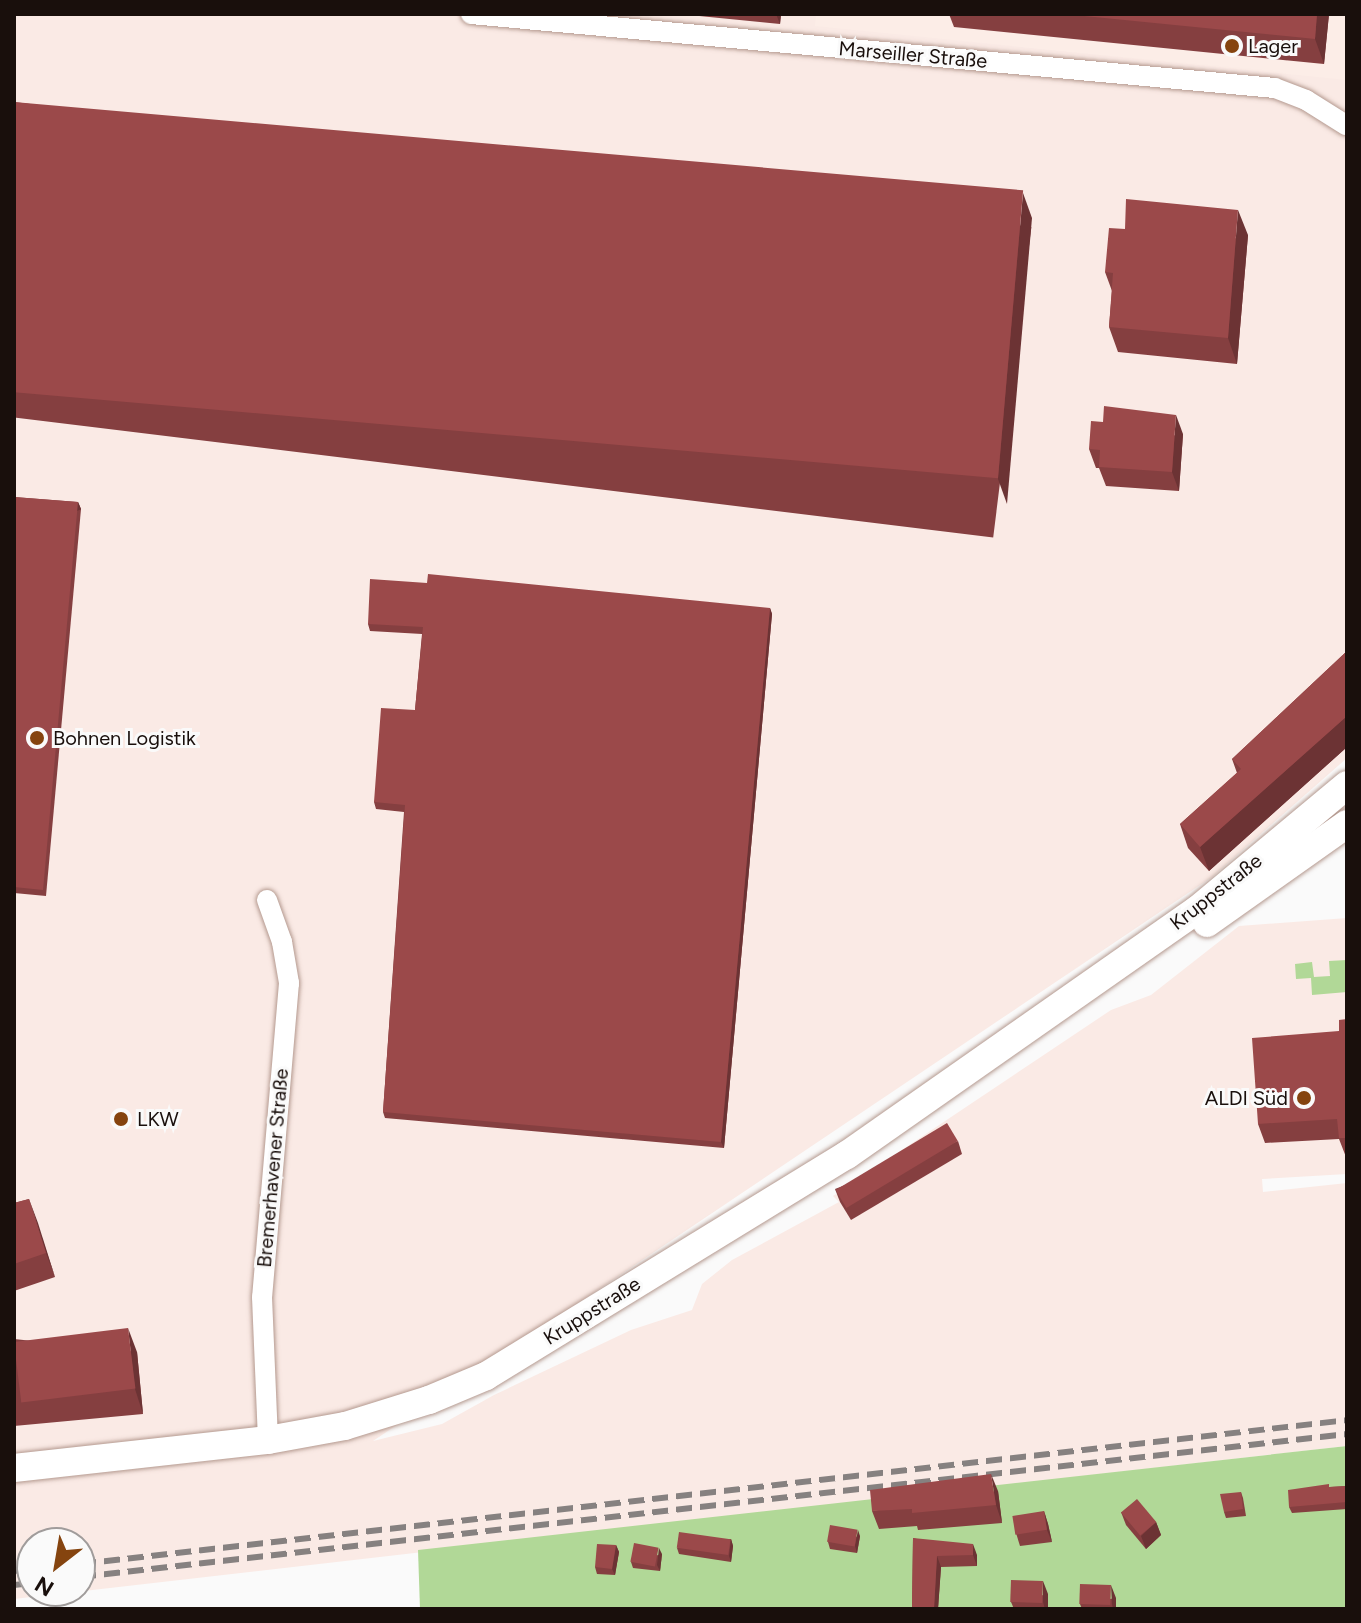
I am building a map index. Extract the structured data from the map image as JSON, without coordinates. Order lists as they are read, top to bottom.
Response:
{
  "streets": {
    "street": ["Marseiller Straße", "Kruppstraße", "Bremerhavener Straße"]
  },
  "crossings": [
    ["Kruppstraße", "Bremerhavener Straße"]
  ],
  "places": [
    "Lager",
    "Bohnen Logistik",
    "ALDI Süd",
    "LKW"
  ],
  "north": "bottom left"
}
